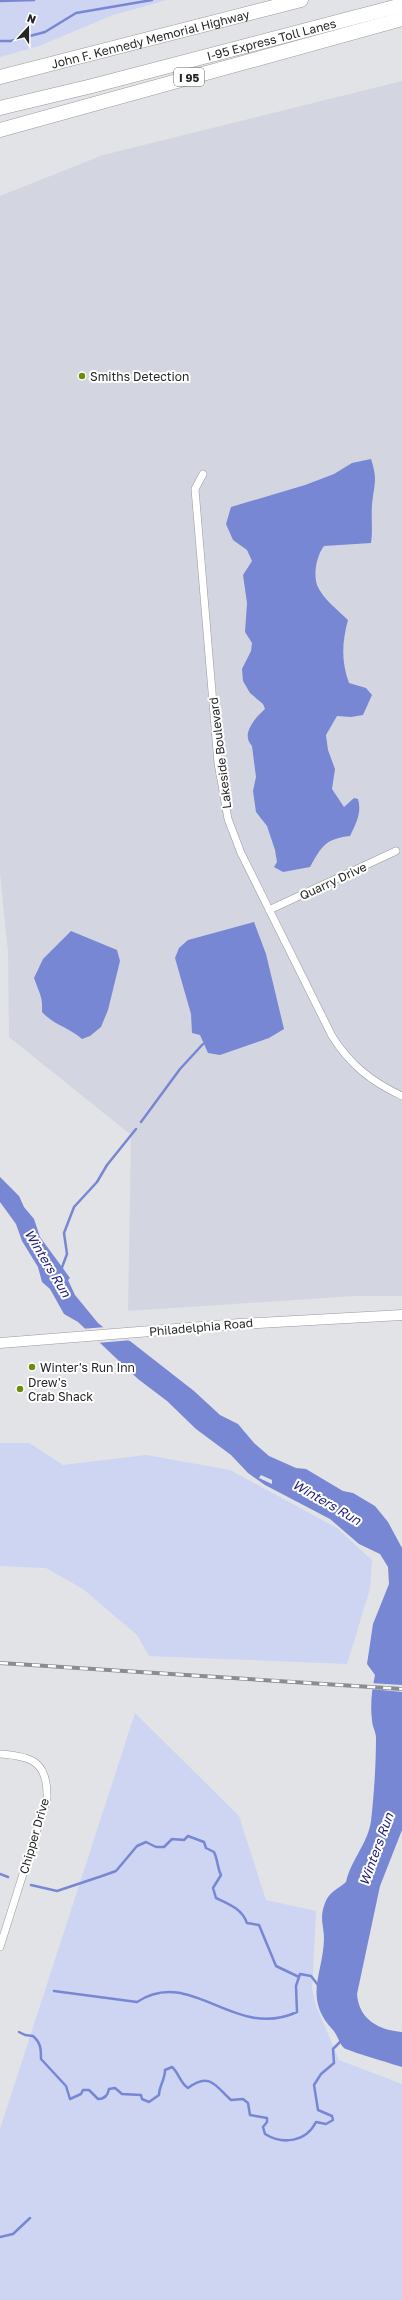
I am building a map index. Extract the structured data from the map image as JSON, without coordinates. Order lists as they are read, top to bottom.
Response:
{
  "streets": {
    "highway": ["John F. Kennedy Memorial Highway", "I-95 Express Toll Lanes", "I 95"],
    "main road": ["Philadelphia Road"],
    "street": ["Lakeside Boulevard", "Quarry Drive", "Chipper Drive"]
  },
  "crossings": [
    ["Lakeside Boulevard", "Quarry Drive"]
  ],
  "water": ["Winters Run"],
  "places": ["Smiths Detection", "Winter's Run Inn", "Drew's Crab Shack"],
  "north": "top"
}
